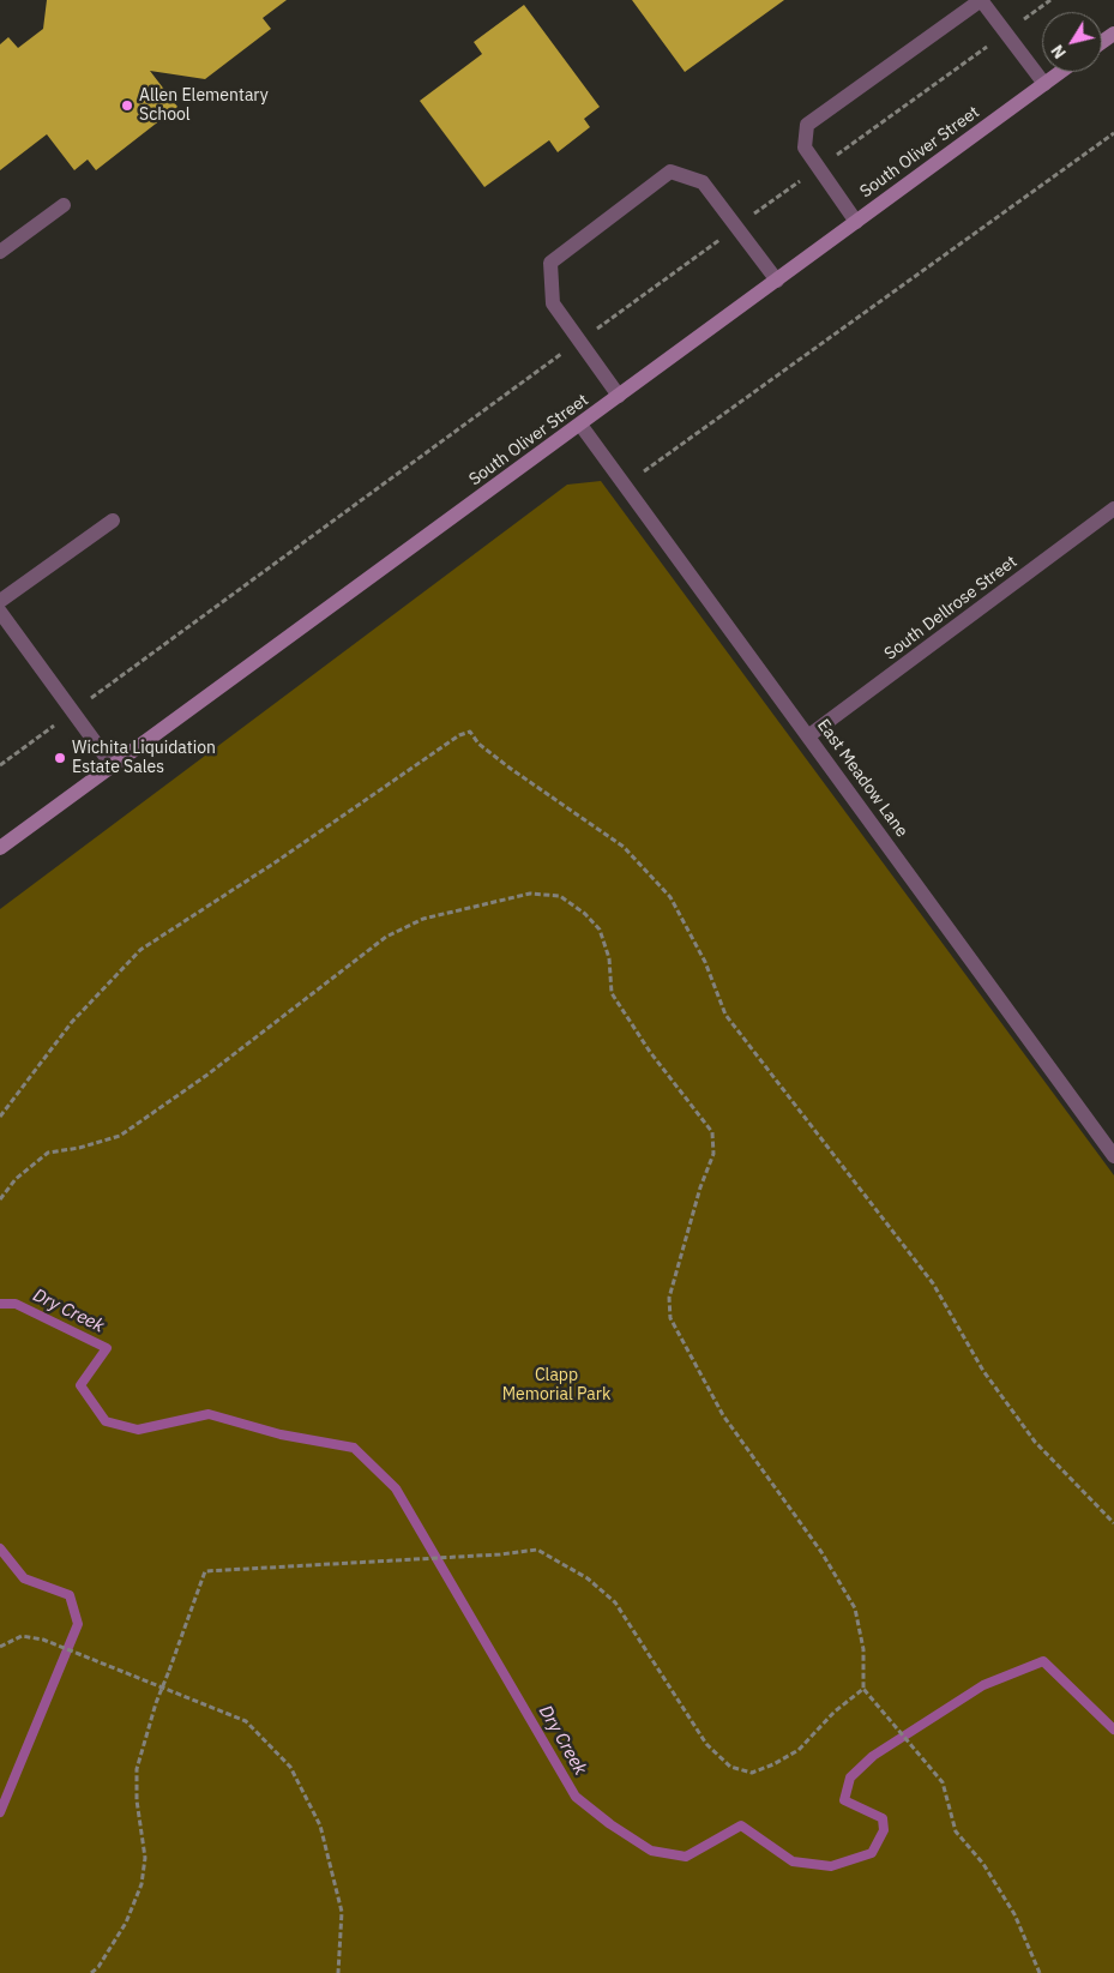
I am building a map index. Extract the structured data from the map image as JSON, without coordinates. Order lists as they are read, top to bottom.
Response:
{
  "streets": {
    "main road": ["South Oliver Street"],
    "street": ["South Dellrose Street", "East Meadow Lane"]
  },
  "crossings": [
    ["South Oliver Street", "East Meadow Lane"],
    ["South Dellrose Street", "East Meadow Lane"]
  ],
  "water": ["Dry Creek"],
  "parks": ["Clapp Memorial Park"],
  "places": ["Allen Elementary School", "Wichita Liquidation Estate Sales"],
  "north": "bottom left"
}
